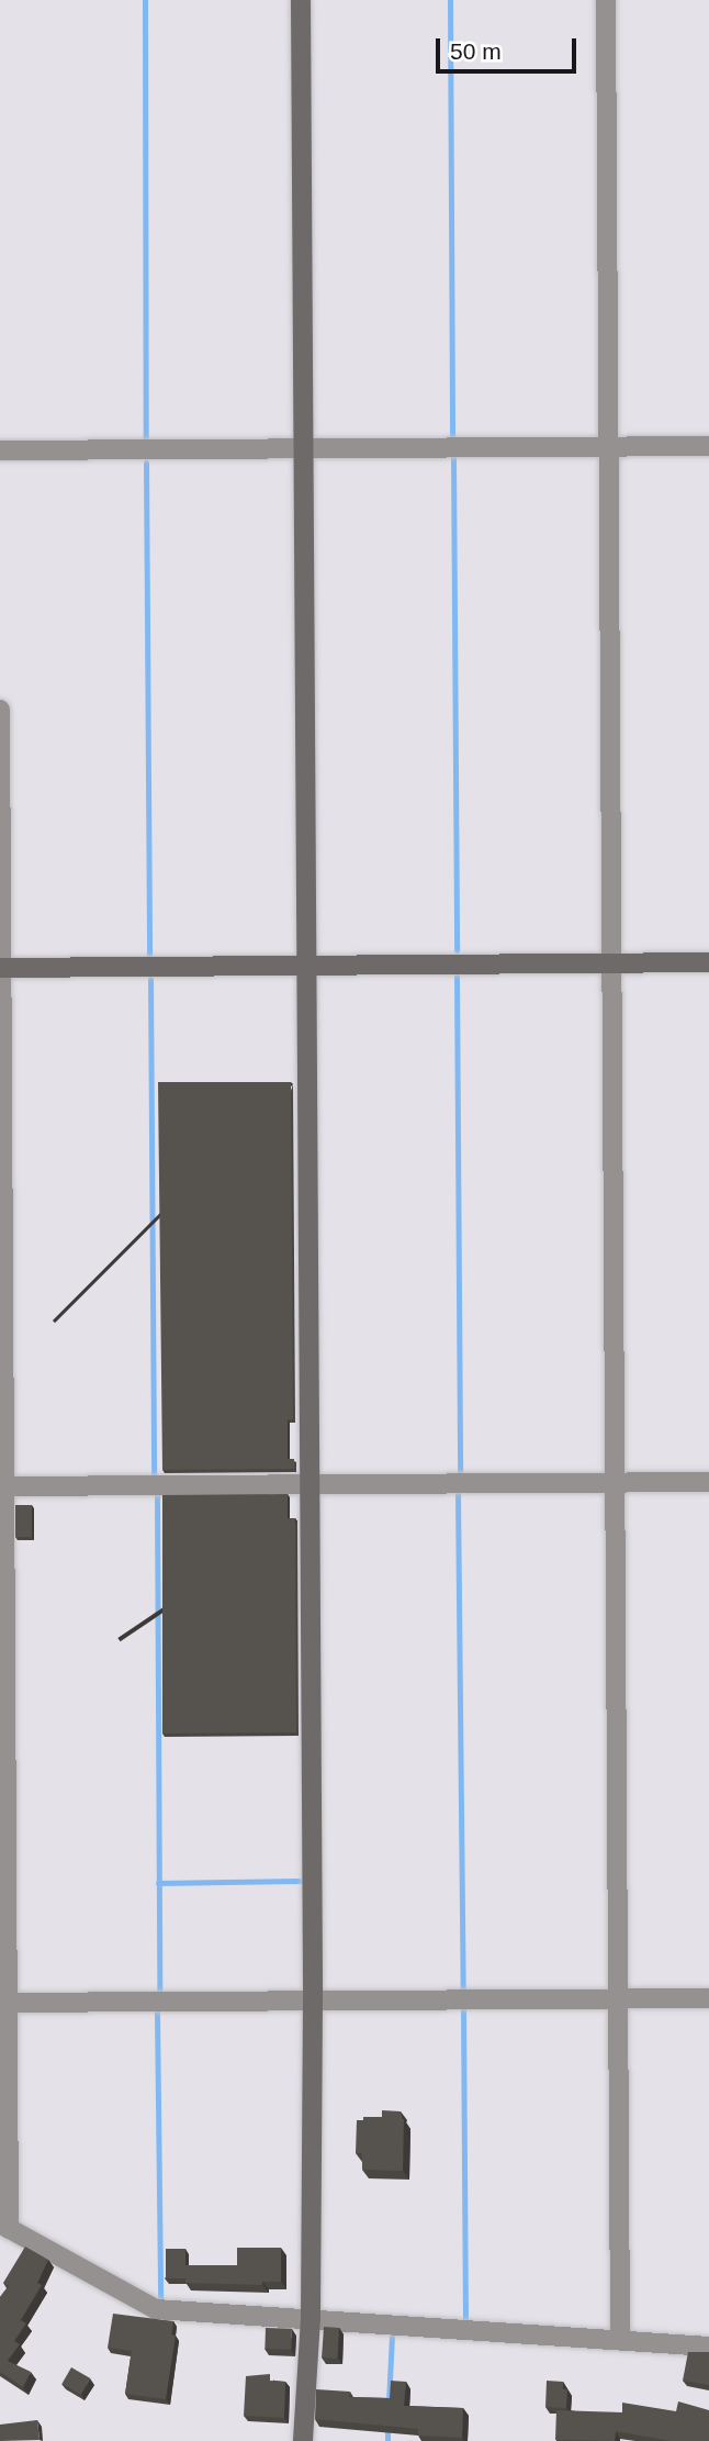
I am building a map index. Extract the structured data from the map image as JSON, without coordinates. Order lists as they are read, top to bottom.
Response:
{
  "scale_bar": "50 m"
}
